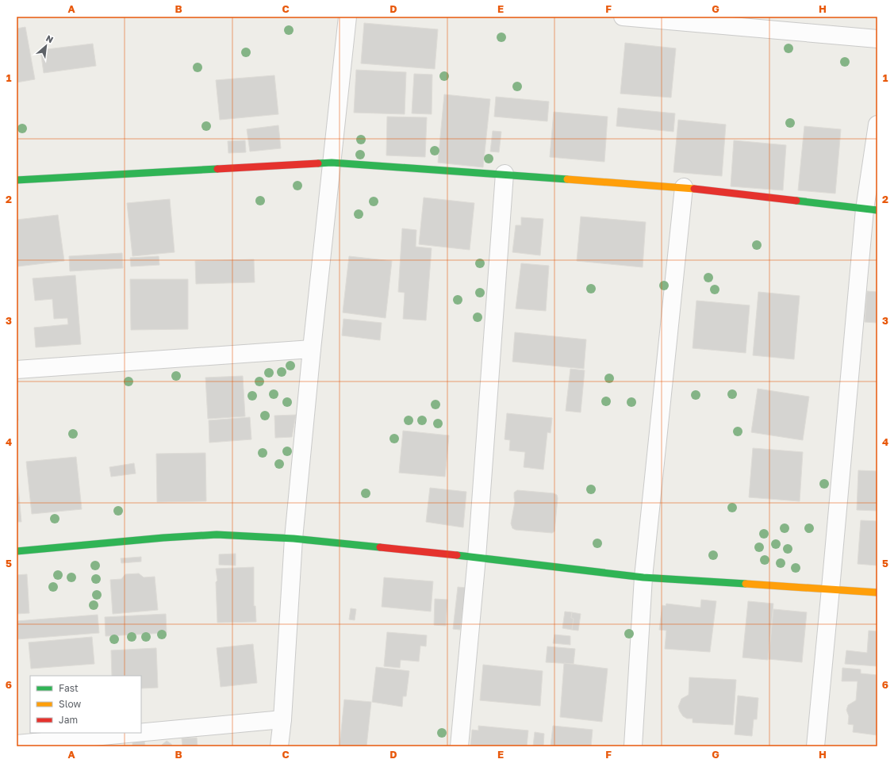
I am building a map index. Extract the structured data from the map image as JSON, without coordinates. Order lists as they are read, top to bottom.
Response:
{
  "legend": ["Fast", "Slow", "Jam"],
  "north": "top right",
  "grid": {
    "columns": [
      "A",
      "B",
      "C",
      "D",
      "E",
      "F",
      "G",
      "H"
    ],
    "rows": [
      "1",
      "2",
      "3",
      "4",
      "5",
      "6"
    ]
  }
}
